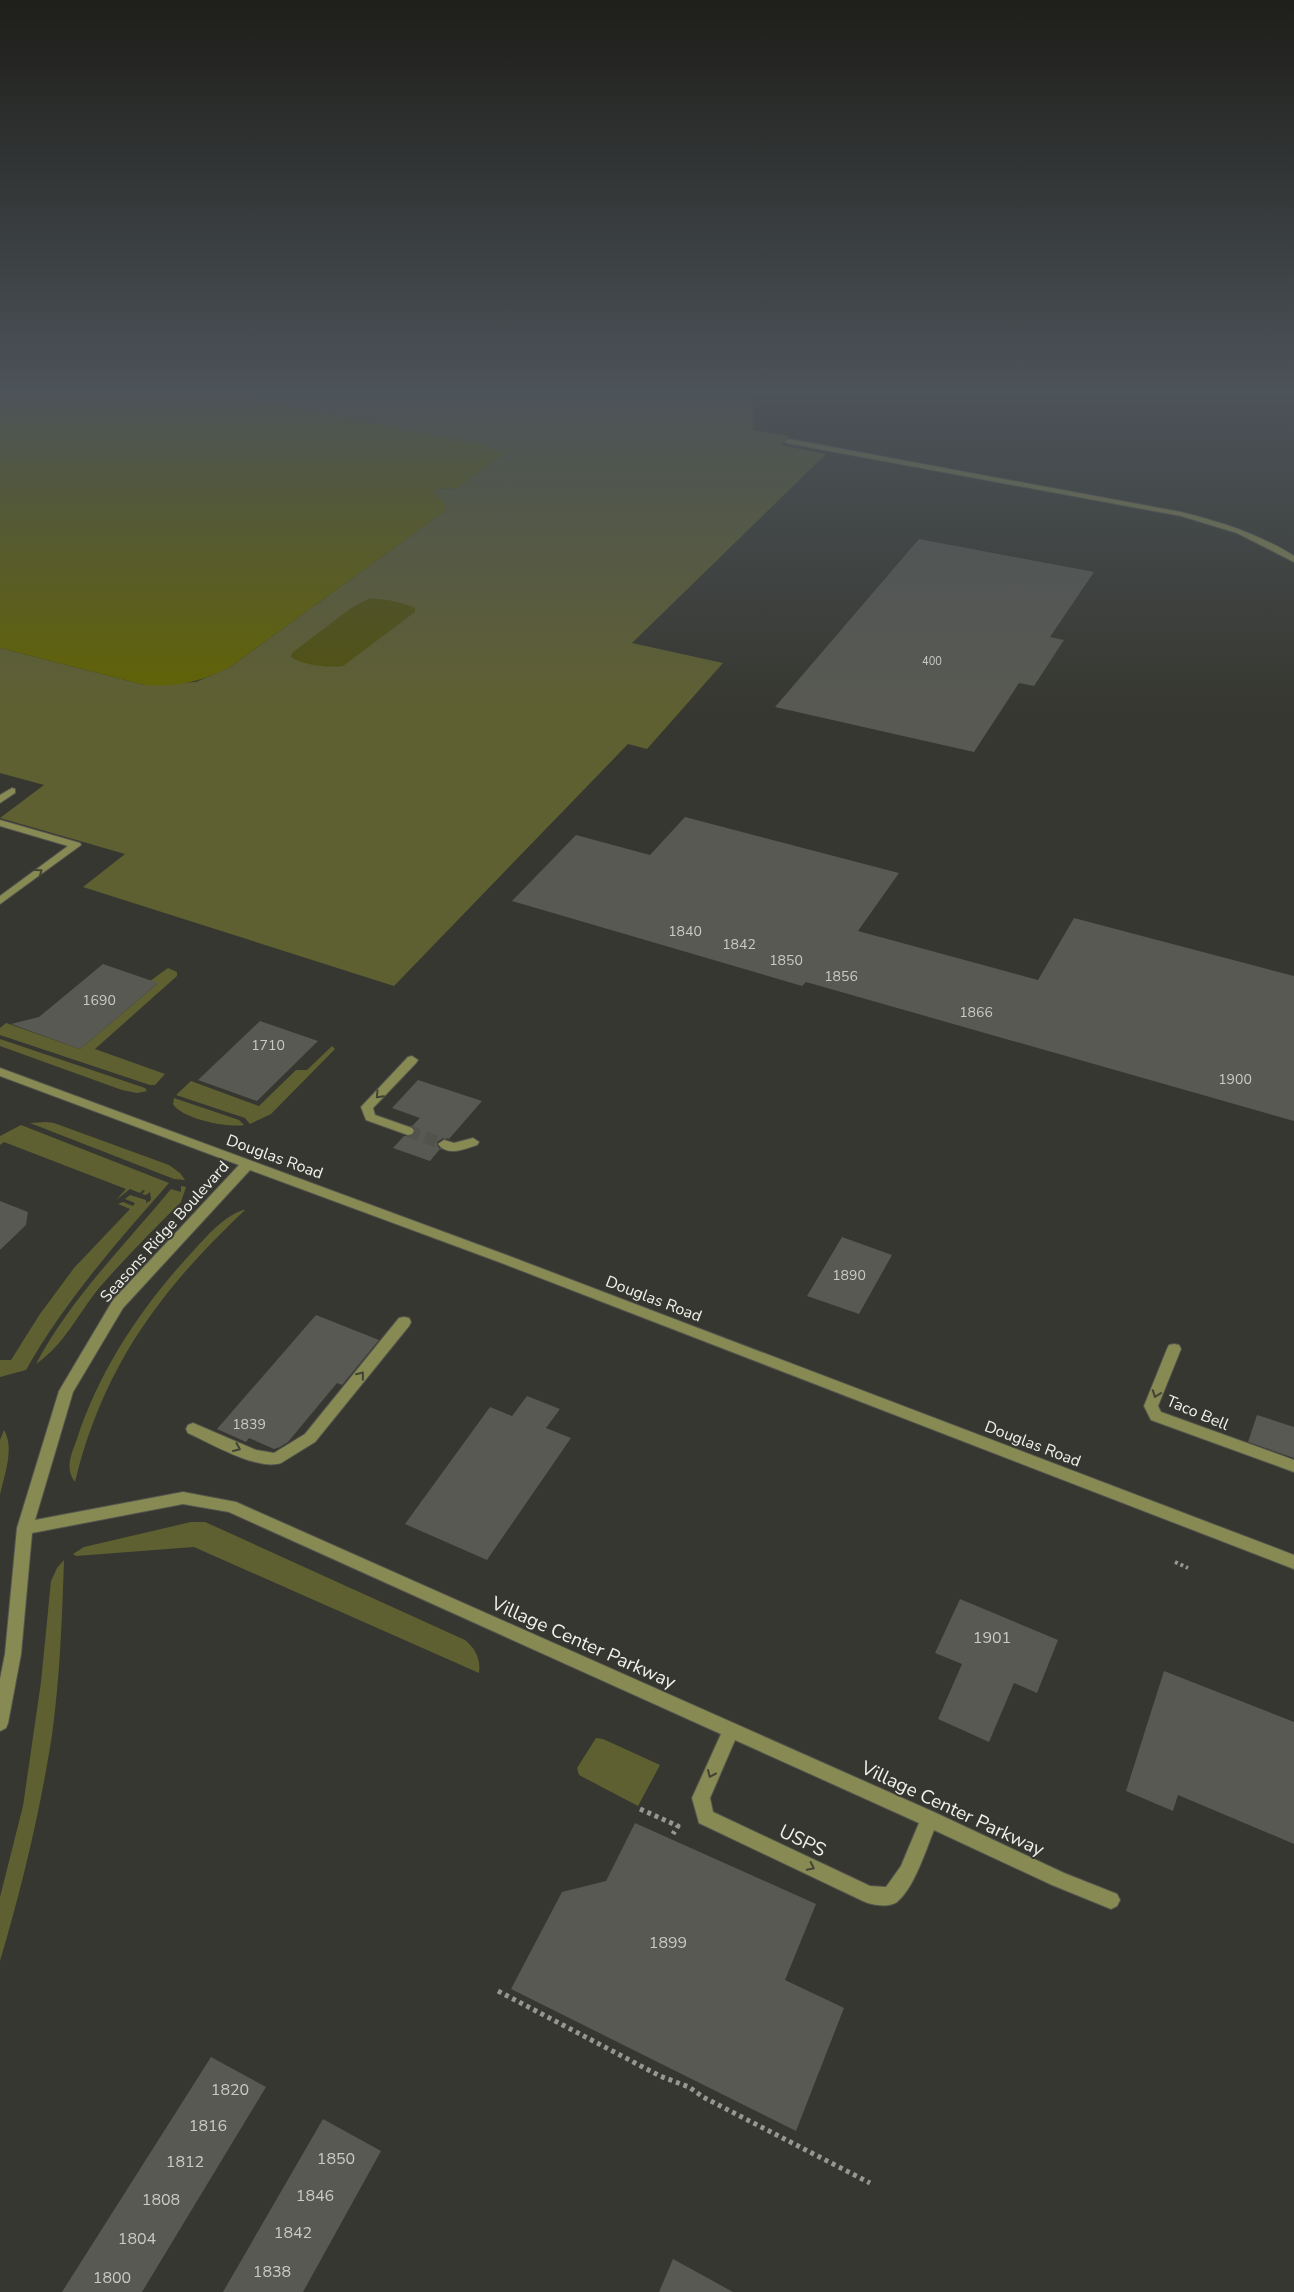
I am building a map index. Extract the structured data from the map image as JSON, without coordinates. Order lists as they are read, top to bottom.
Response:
{
  "streets": {
    "street": [
      "Douglas Road",
      "Seasons Ridge Boulevard",
      "Taco Bell",
      "Village Center Parkway",
      "USPS"
    ]
  },
  "crossings": [
    ["Douglas Road", "Seasons Ridge Boulevard"],
    ["Seasons Ridge Boulevard", "Village Center Parkway"],
    ["Village Center Parkway", "USPS"]
  ],
  "house_numbers": [
    "400",
    "1840",
    "1842",
    "1850",
    "1856",
    "1690",
    "1866",
    "1710",
    "1900",
    "1890",
    "1839",
    "1901",
    "1899",
    "1820",
    "1816",
    "1850",
    "1812",
    "1846",
    "1808",
    "1842",
    "1804",
    "1838",
    "1800"
  ]
}
